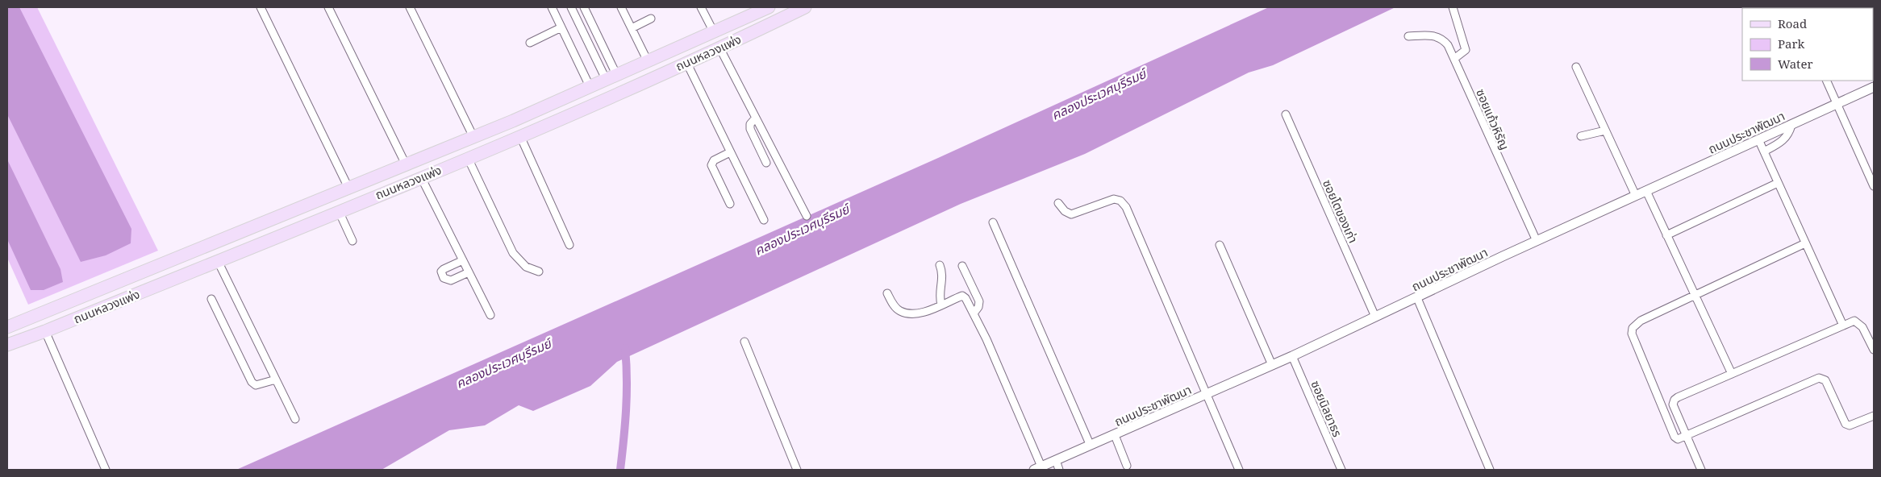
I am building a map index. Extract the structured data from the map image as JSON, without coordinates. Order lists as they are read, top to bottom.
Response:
{
  "streets": {
    "main road": ["ถนนหลวงแพ่ง"],
    "street": [
      "ซอยแก้วหิรัญ",
      "ถนนประชาพัฒนา",
      "ซอยโตของเก่า",
      "ซอยนิลยาธร"
    ]
  },
  "crossings": [
    ["ซอยแก้วหิรัญ", "ถนนประชาพัฒนา"],
    ["ถนนประชาพัฒนา", "ซอยโตของเก่า"],
    ["ถนนประชาพัฒนา", "ซอยนิลยาธร"]
  ],
  "water": ["คลองประเวศบุรีรมย์"],
  "legend": ["Road", "Park", "Water"]
}
